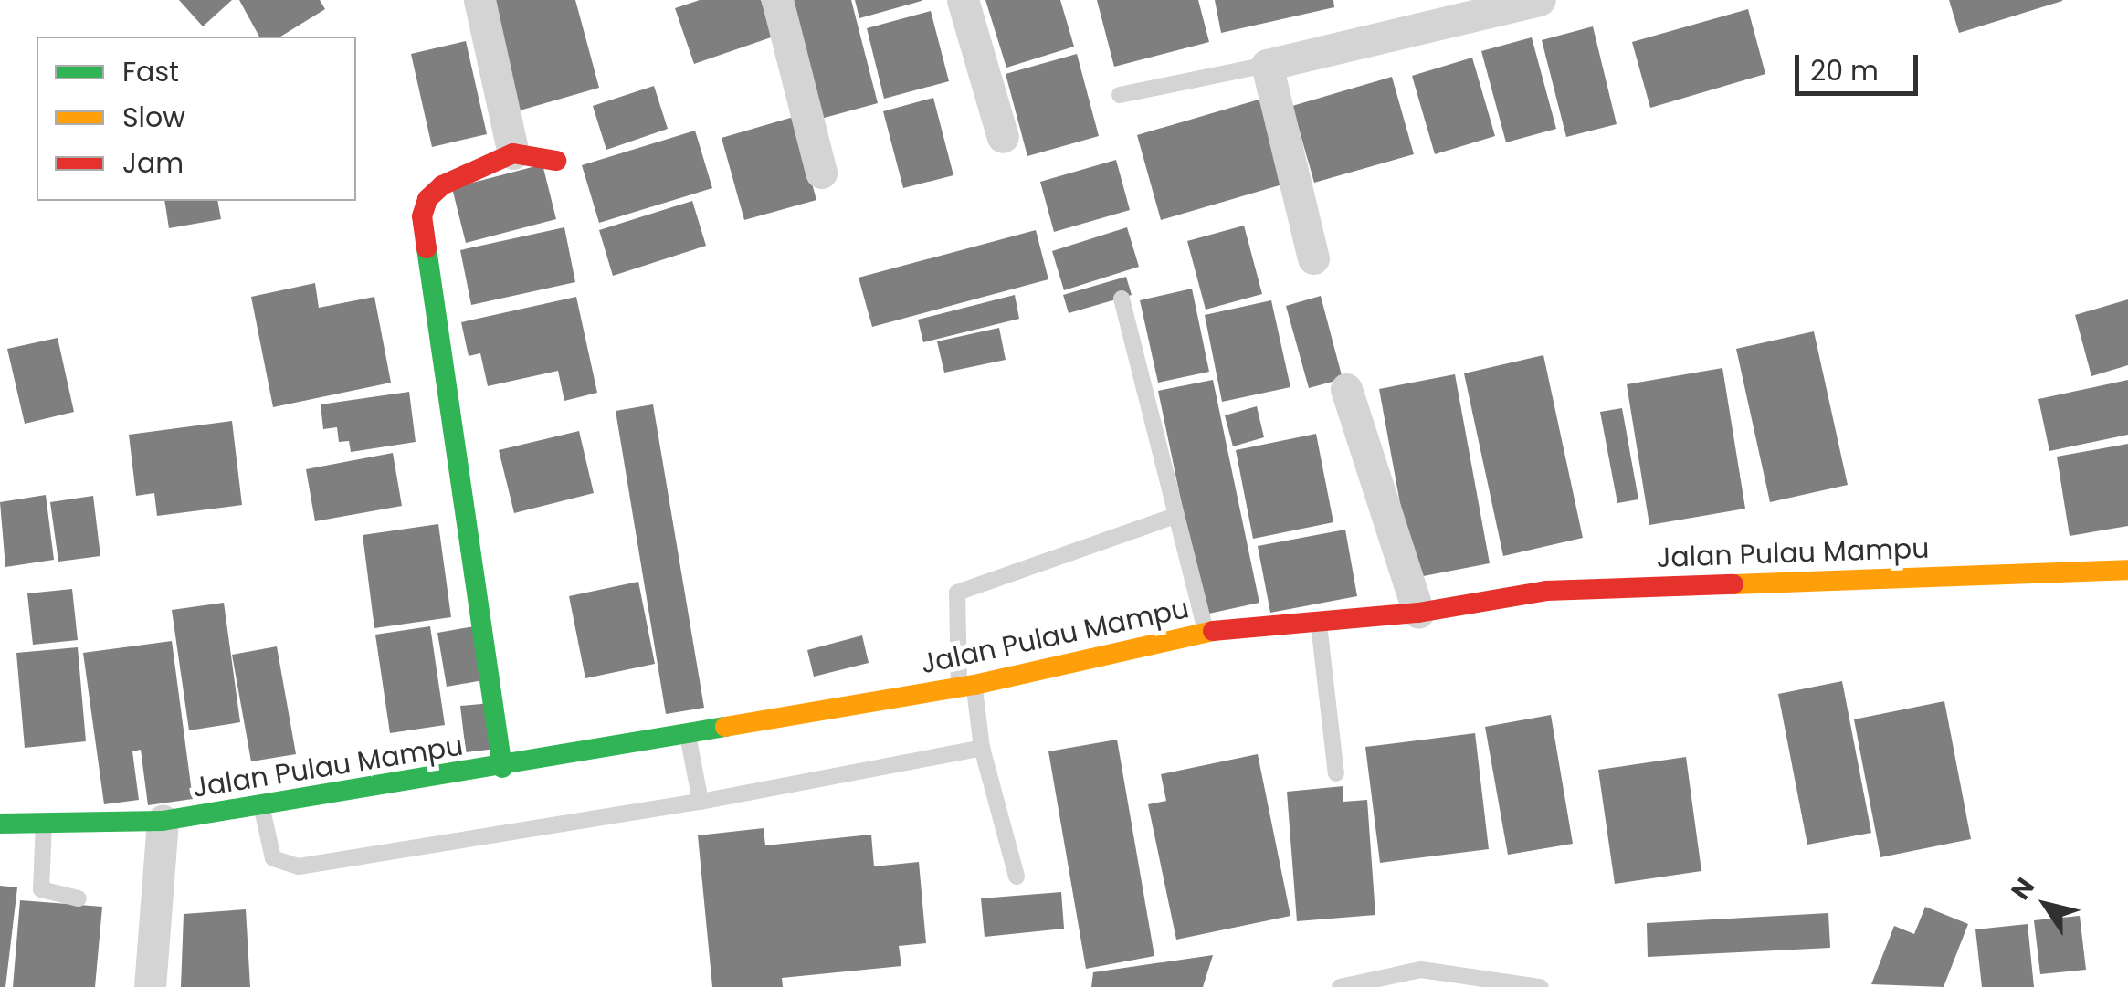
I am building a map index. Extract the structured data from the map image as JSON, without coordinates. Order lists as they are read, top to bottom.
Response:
{
  "streets": {
    "street": ["Jalan Pulau Mampu"]
  },
  "legend": ["Fast", "Slow", "Jam"],
  "scale_bar": "20 m",
  "north": "top left"
}
